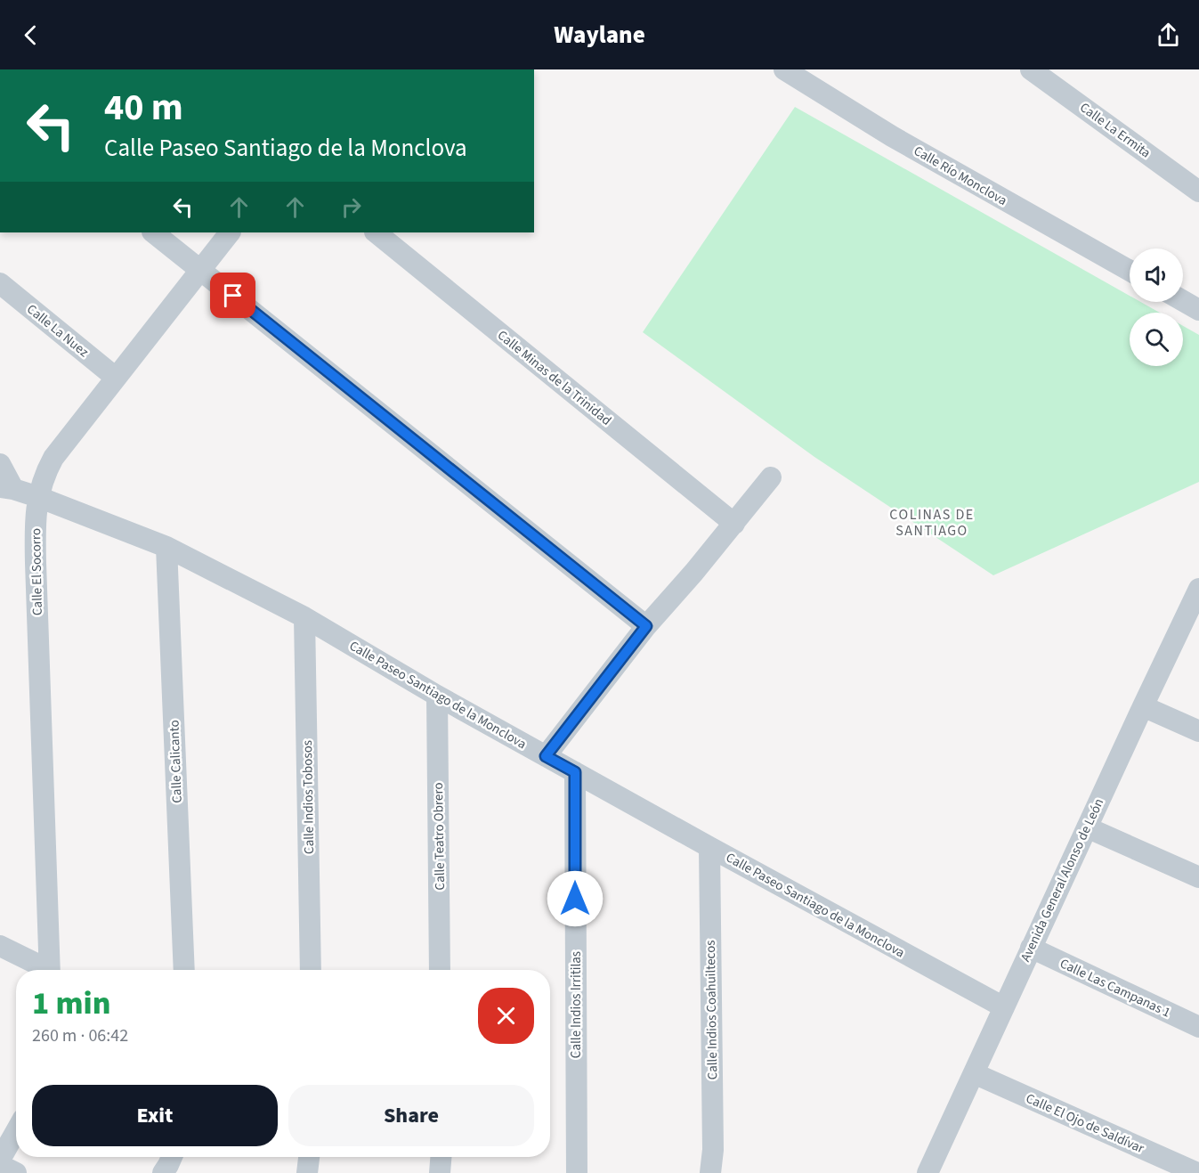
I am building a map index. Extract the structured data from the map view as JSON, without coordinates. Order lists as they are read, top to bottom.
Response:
{
  "streets": {
    "street": [
      "Calle La Ermita",
      "Calle Río Monclova",
      "Calle La Nuez",
      "Calle Minas de la Trinidad",
      "Calle El Socorro",
      "Calle Paseo Santiago de la Monclova",
      "Calle Calicanto",
      "Calle Indios Tobosos",
      "Calle Teatro Obrero",
      "Avenida General Alonso de León",
      "Calle Las Campanas 1",
      "Calle Indios Irritilas",
      "Calle Indios Coahuiltecos",
      "Calle El Ojo de Saldívar"
    ]
  },
  "crossings": [
    ["Calle La Nuez", "Calle El Socorro"],
    ["Calle El Socorro", "Calle Paseo Santiago de la Monclova"],
    ["Calle Paseo Santiago de la Monclova", "Calle Calicanto"],
    ["Calle Paseo Santiago de la Monclova", "Calle Indios Tobosos"],
    ["Calle Paseo Santiago de la Monclova", "Calle Teatro Obrero"],
    ["Calle Paseo Santiago de la Monclova", "Avenida General Alonso de León"],
    ["Calle Paseo Santiago de la Monclova", "Calle Indios Irritilas"],
    ["Calle Paseo Santiago de la Monclova", "Calle Indios Coahuiltecos"],
    ["Avenida General Alonso de León", "Calle Las Campanas 1"],
    ["Avenida General Alonso de León", "Calle El Ojo de Saldívar"]
  ],
  "districts": ["COLINAS DE SANTIAGO"],
  "page": {
    "header": "Waylane",
    "turn": ["40 m", "Calle Paseo Santiago de la Monclova"],
    "heading": ["1 min", "260 m · 06:42"],
    "buttons": ["Exit", "Share"]
  }
}
